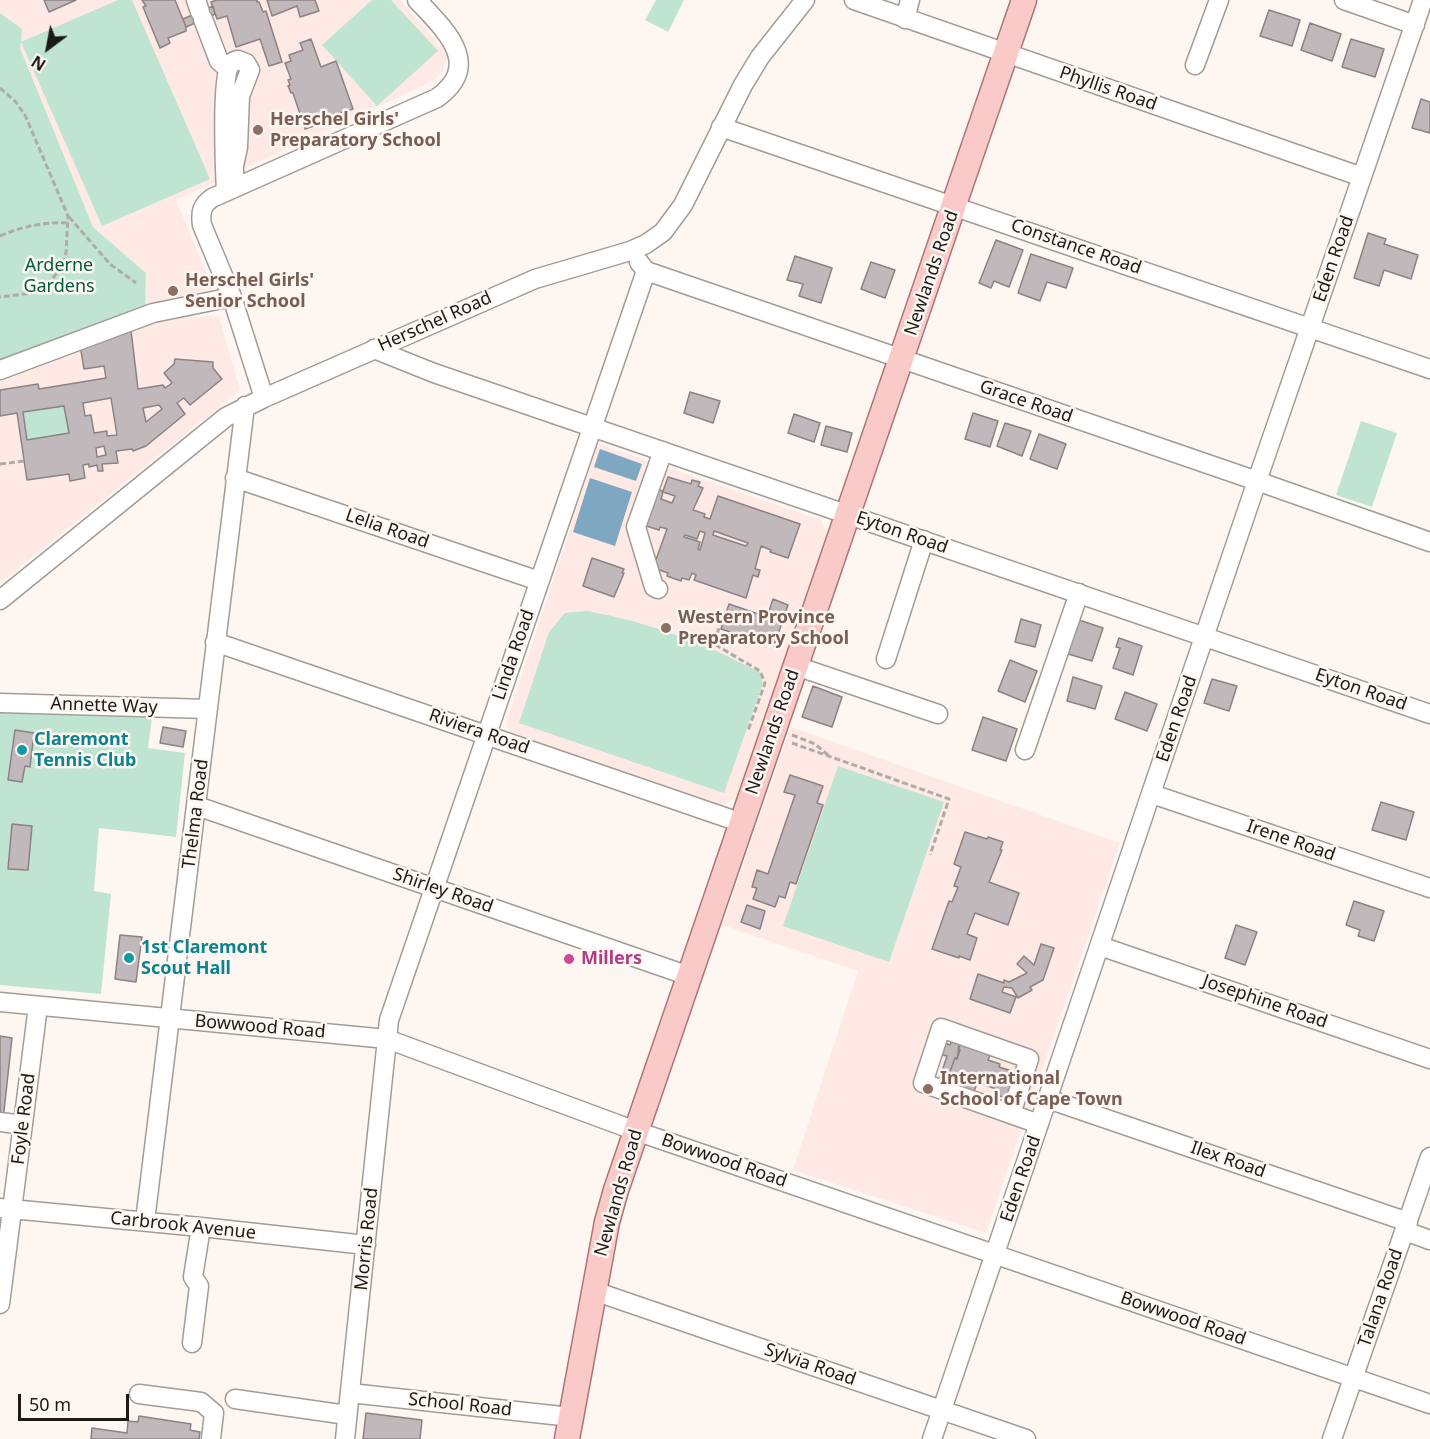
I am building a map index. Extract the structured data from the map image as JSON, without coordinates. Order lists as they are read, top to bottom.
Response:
{
  "streets": {
    "main road": ["Newlands Road"],
    "street": [
      "Phyllis Road",
      "Constance Road",
      "Eden Road",
      "Herschel Road",
      "Grace Road",
      "Lelia Road",
      "Eyton Road",
      "Linda Road",
      "Annette Way",
      "Riviera Road",
      "Thelma Road",
      "Irene Road",
      "Shirley Road",
      "Josephine Road",
      "Bowwood Road",
      "Foyle Road",
      "Ilex Road",
      "Carbrook Avenue",
      "Morris Road",
      "Talana Road",
      "Sylvia Road",
      "School Road"
    ]
  },
  "crossings": [
    ["Phyllis Road", "Eden Road"],
    ["Phyllis Road", "Newlands Road"],
    ["Constance Road", "Eden Road"],
    ["Constance Road", "Newlands Road"],
    ["Constance Road", "Herschel Road"],
    ["Eden Road", "Grace Road"],
    ["Eden Road", "Eyton Road"],
    ["Eden Road", "Irene Road"],
    ["Eden Road", "Josephine Road"],
    ["Eden Road", "Bowwood Road"],
    ["Eden Road", "Ilex Road"],
    ["Eden Road", "Sylvia Road"],
    ["Newlands Road", "Grace Road"],
    ["Newlands Road", "Eyton Road"],
    ["Newlands Road", "Riviera Road"],
    ["Newlands Road", "Shirley Road"],
    ["Newlands Road", "Bowwood Road"],
    ["Newlands Road", "Sylvia Road"],
    ["Newlands Road", "School Road"],
    ["Herschel Road", "Eyton Road"],
    ["Herschel Road", "Thelma Road"],
    ["Grace Road", "Linda Road"],
    ["Lelia Road", "Linda Road"],
    ["Lelia Road", "Thelma Road"],
    ["Eyton Road", "Linda Road"],
    ["Linda Road", "Riviera Road"],
    ["Linda Road", "Shirley Road"],
    ["Linda Road", "Bowwood Road"],
    ["Linda Road", "Morris Road"],
    ["Annette Way", "Thelma Road"],
    ["Riviera Road", "Thelma Road"],
    ["Thelma Road", "Shirley Road"],
    ["Thelma Road", "Bowwood Road"],
    ["Thelma Road", "Carbrook Avenue"],
    ["Bowwood Road", "Foyle Road"],
    ["Bowwood Road", "Morris Road"],
    ["Bowwood Road", "Talana Road"],
    ["Foyle Road", "Carbrook Avenue"],
    ["Ilex Road", "Talana Road"],
    ["Carbrook Avenue", "Morris Road"],
    ["Morris Road", "School Road"]
  ],
  "parks": ["Arderne Gardens"],
  "places": [
    "Herschel Girls' Preparatory School",
    "Herschel Girls' Senior School",
    "Western Province Preparatory School",
    "Claremont Tennis Club",
    "1st Claremont Scout Hall",
    "Millers",
    "International School of Cape Town"
  ],
  "scale_bar": "50 m",
  "north": "bottom left"
}
